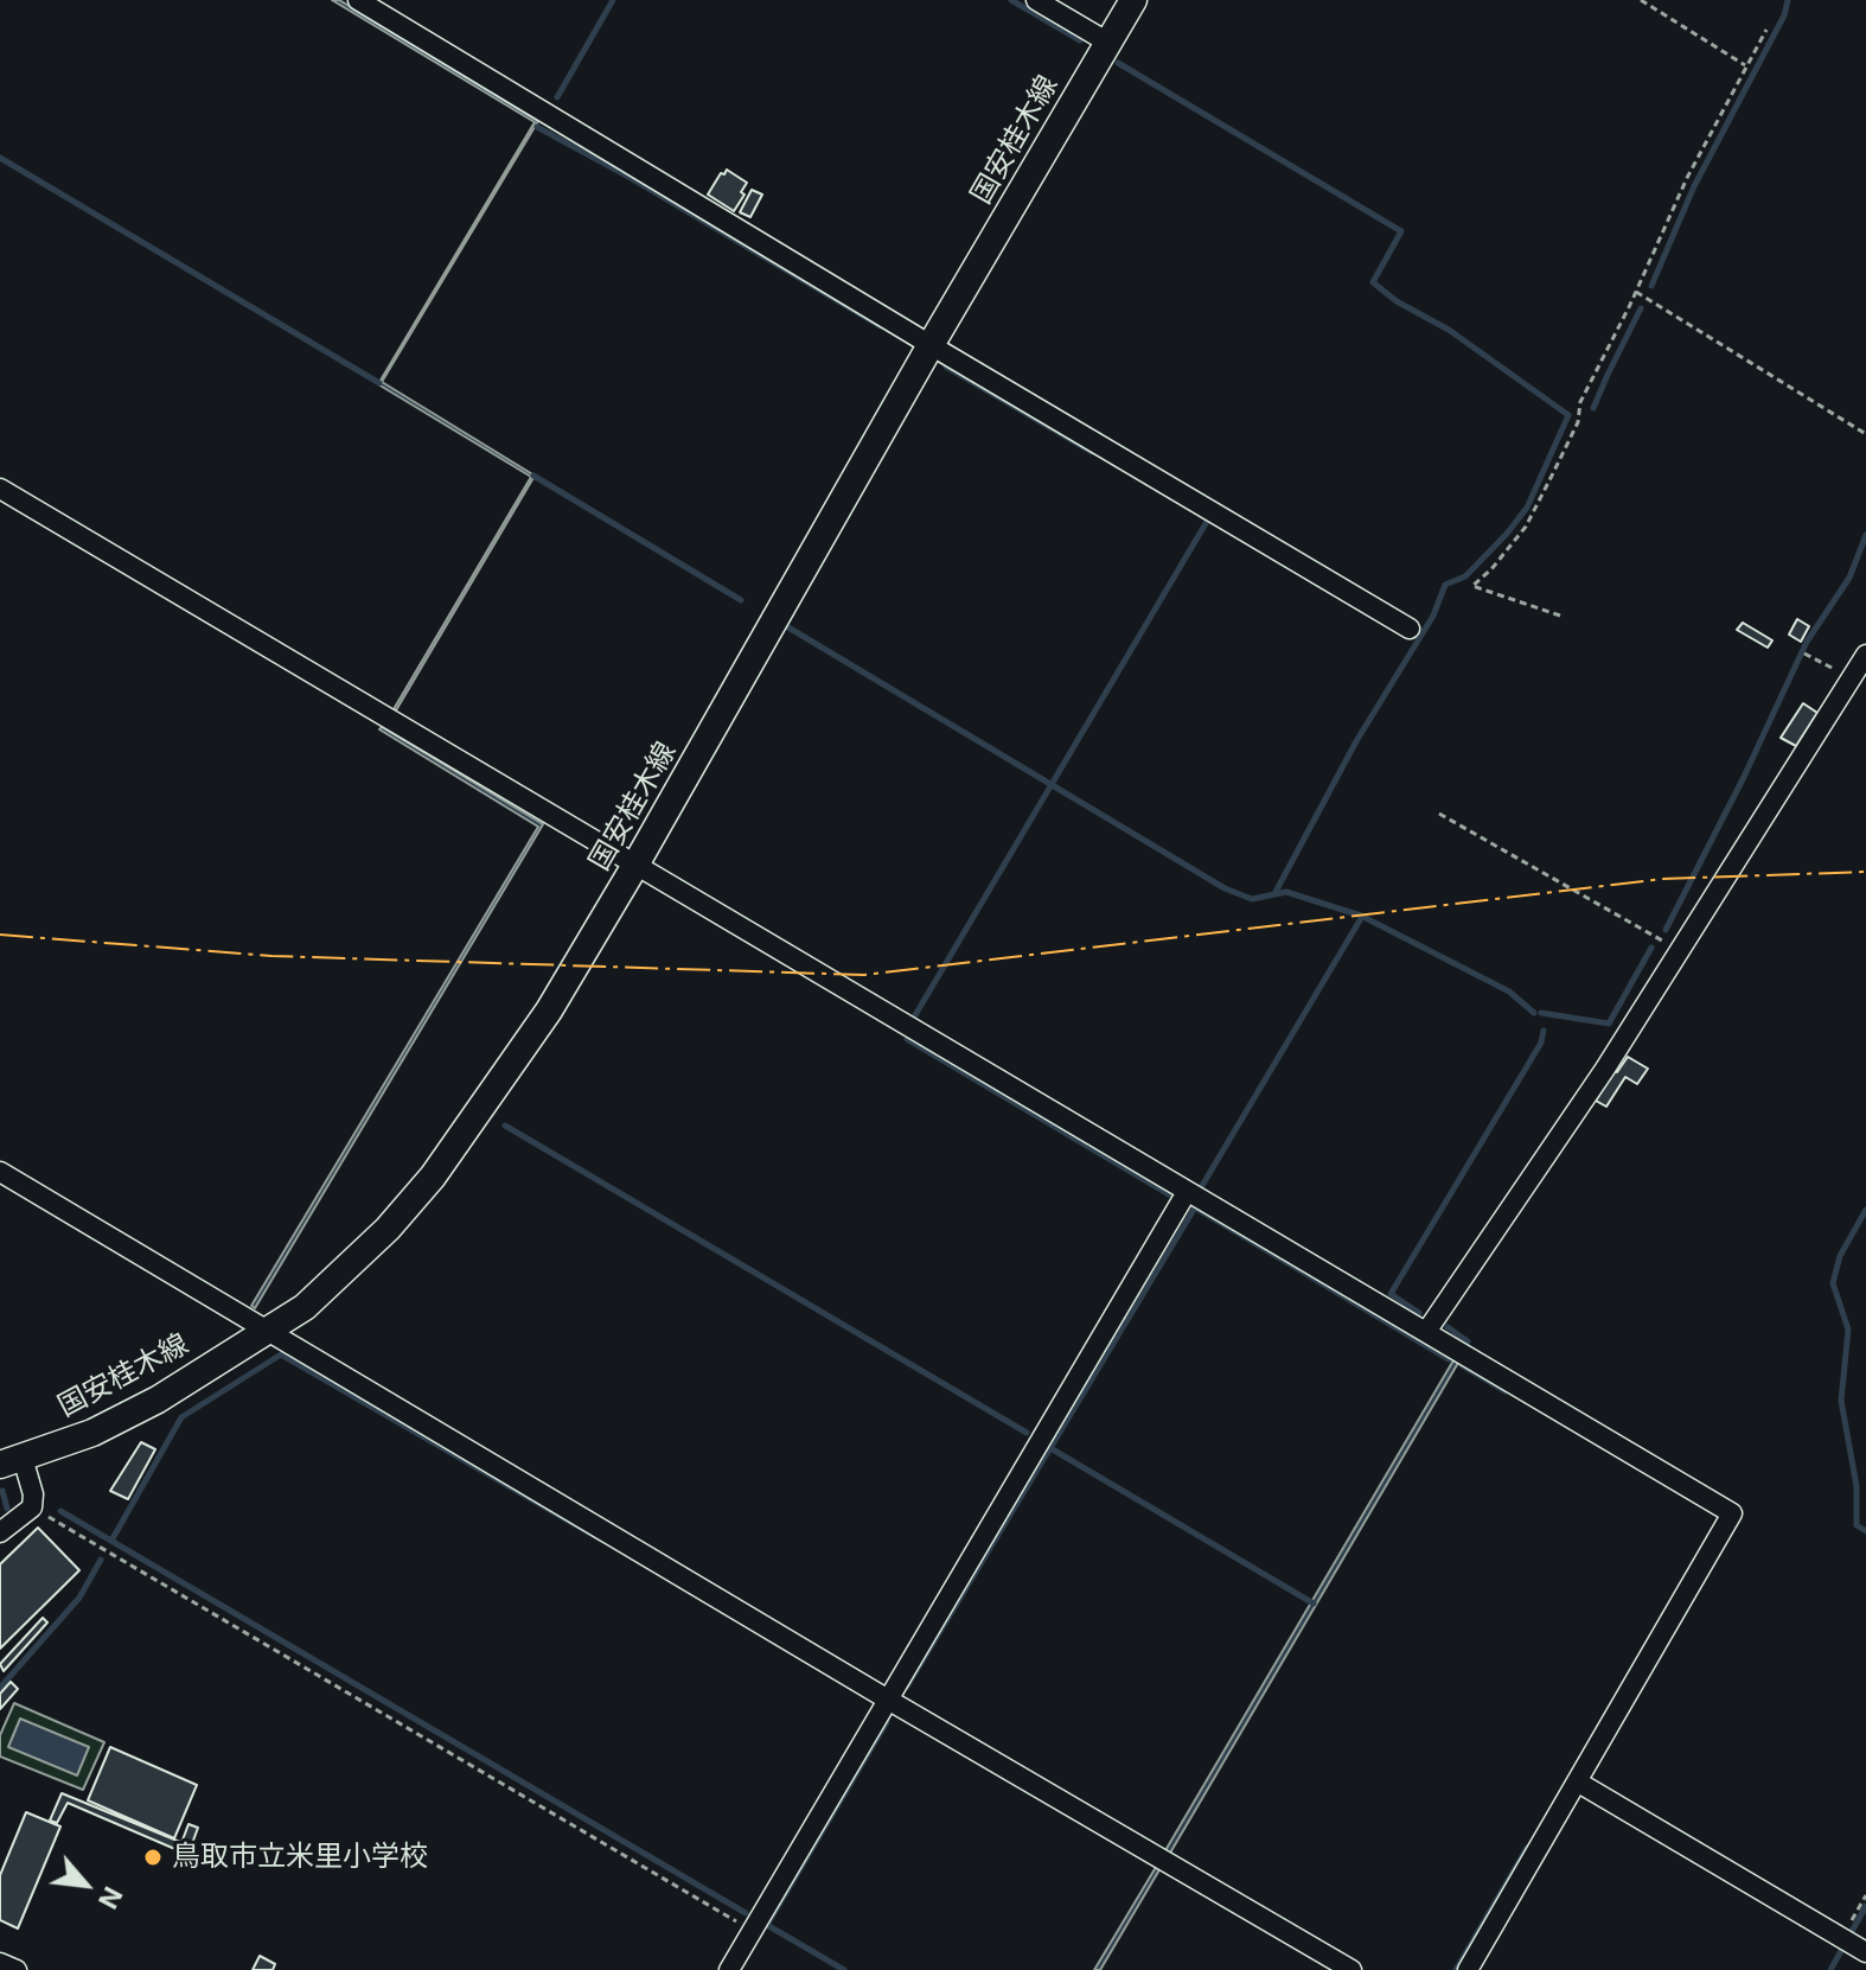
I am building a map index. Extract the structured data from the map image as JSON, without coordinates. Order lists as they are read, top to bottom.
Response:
{
  "streets": {
    "main road": ["国安桂木線"]
  },
  "places": ["鳥取市立米里小学校"],
  "north": "bottom right"
}
